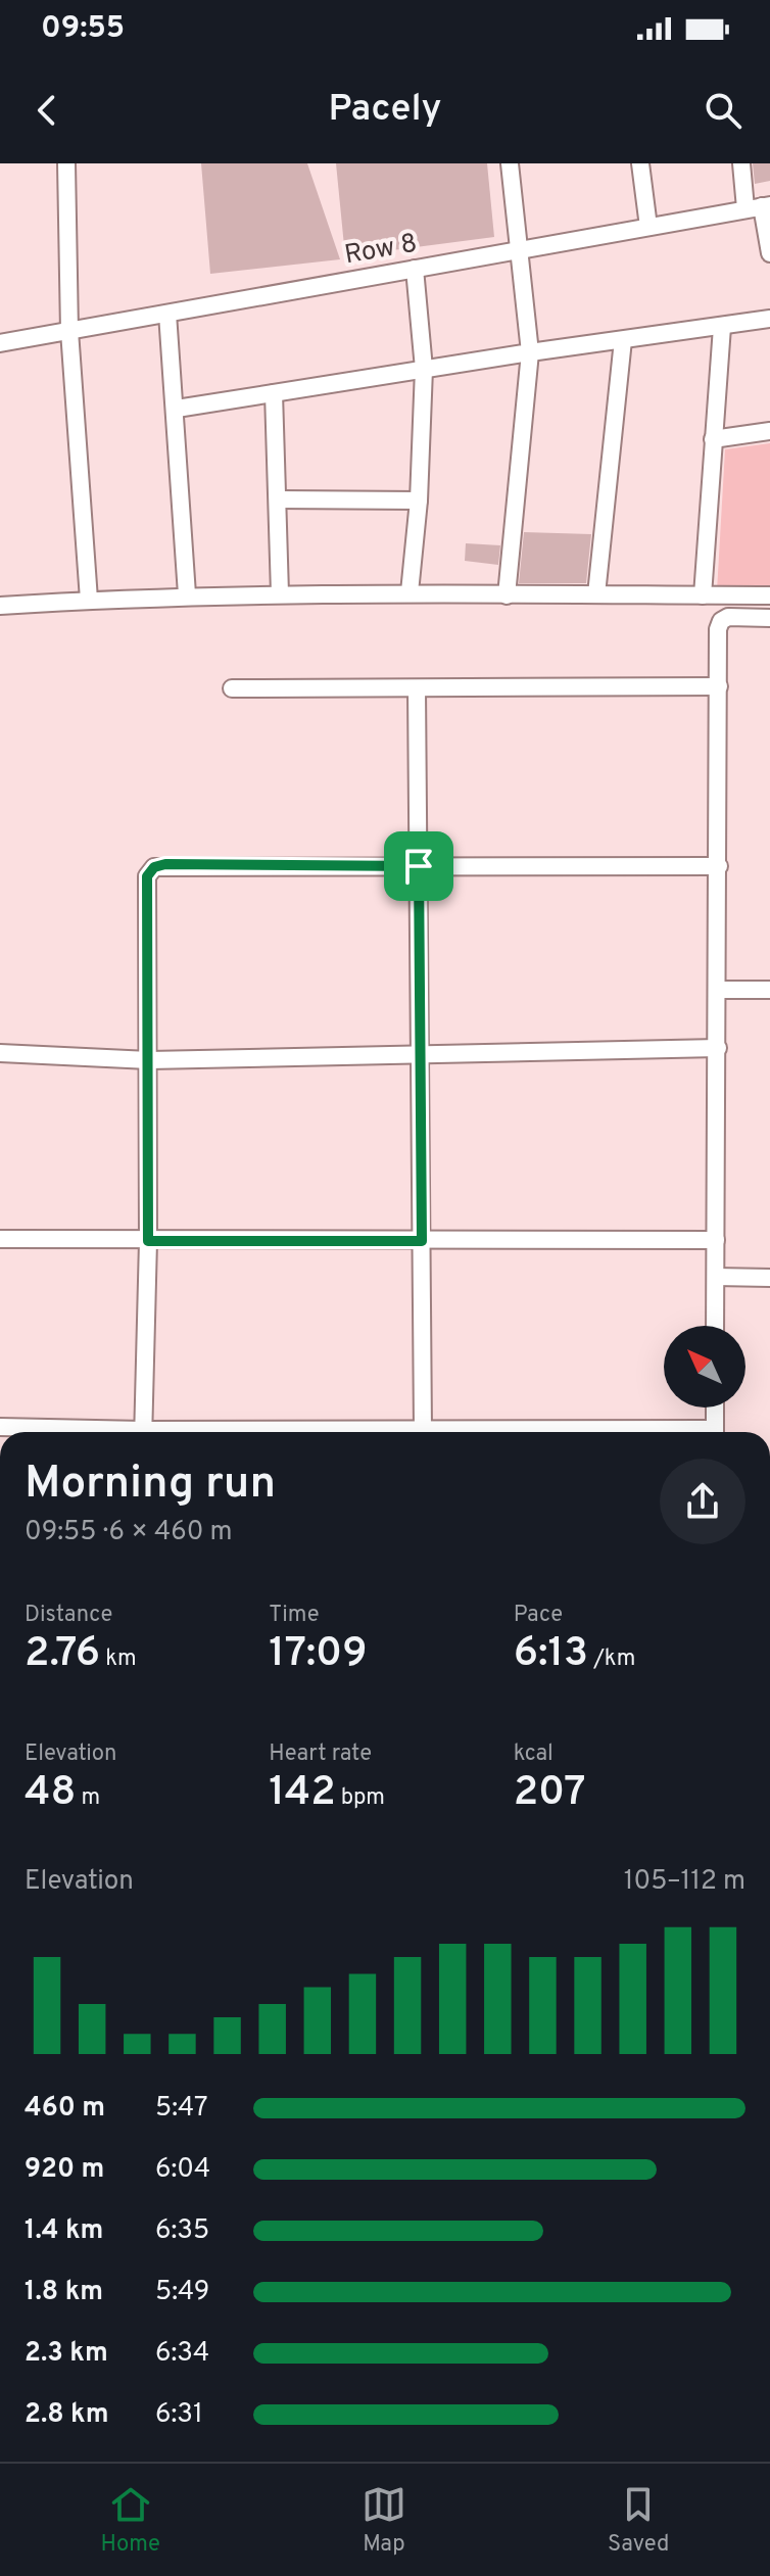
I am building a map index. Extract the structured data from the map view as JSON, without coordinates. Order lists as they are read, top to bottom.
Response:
{
  "streets": {
    "street": ["Row 8"]
  },
  "north": "top left",
  "page": {
    "status": "09:55",
    "header": "Pacely",
    "heading": ["Morning run", "09:55 · 6 × 460 m"],
    "stats": [
      ["Distance", "2.76 km"],
      ["Time", "17:09"],
      ["Pace", "6:13 /km"],
      ["Elevation", "48 m"],
      ["Heart rate", "142 bpm"],
      ["kcal", "207"]
    ],
    "chart": ["Elevation", "105–112 m"],
    "list": [
      {
        "name": "460 m",
        "note": "5:47"
      },
      {
        "name": "920 m",
        "note": "6:04"
      },
      {
        "name": "1.4 km",
        "note": "6:35"
      },
      {
        "name": "1.8 km",
        "note": "5:49"
      },
      {
        "name": "2.3 km",
        "note": "6:34"
      },
      {
        "name": "2.8 km",
        "note": "6:31"
      }
    ],
    "tabs": ["Home", "Map", "Saved"]
  }
}
